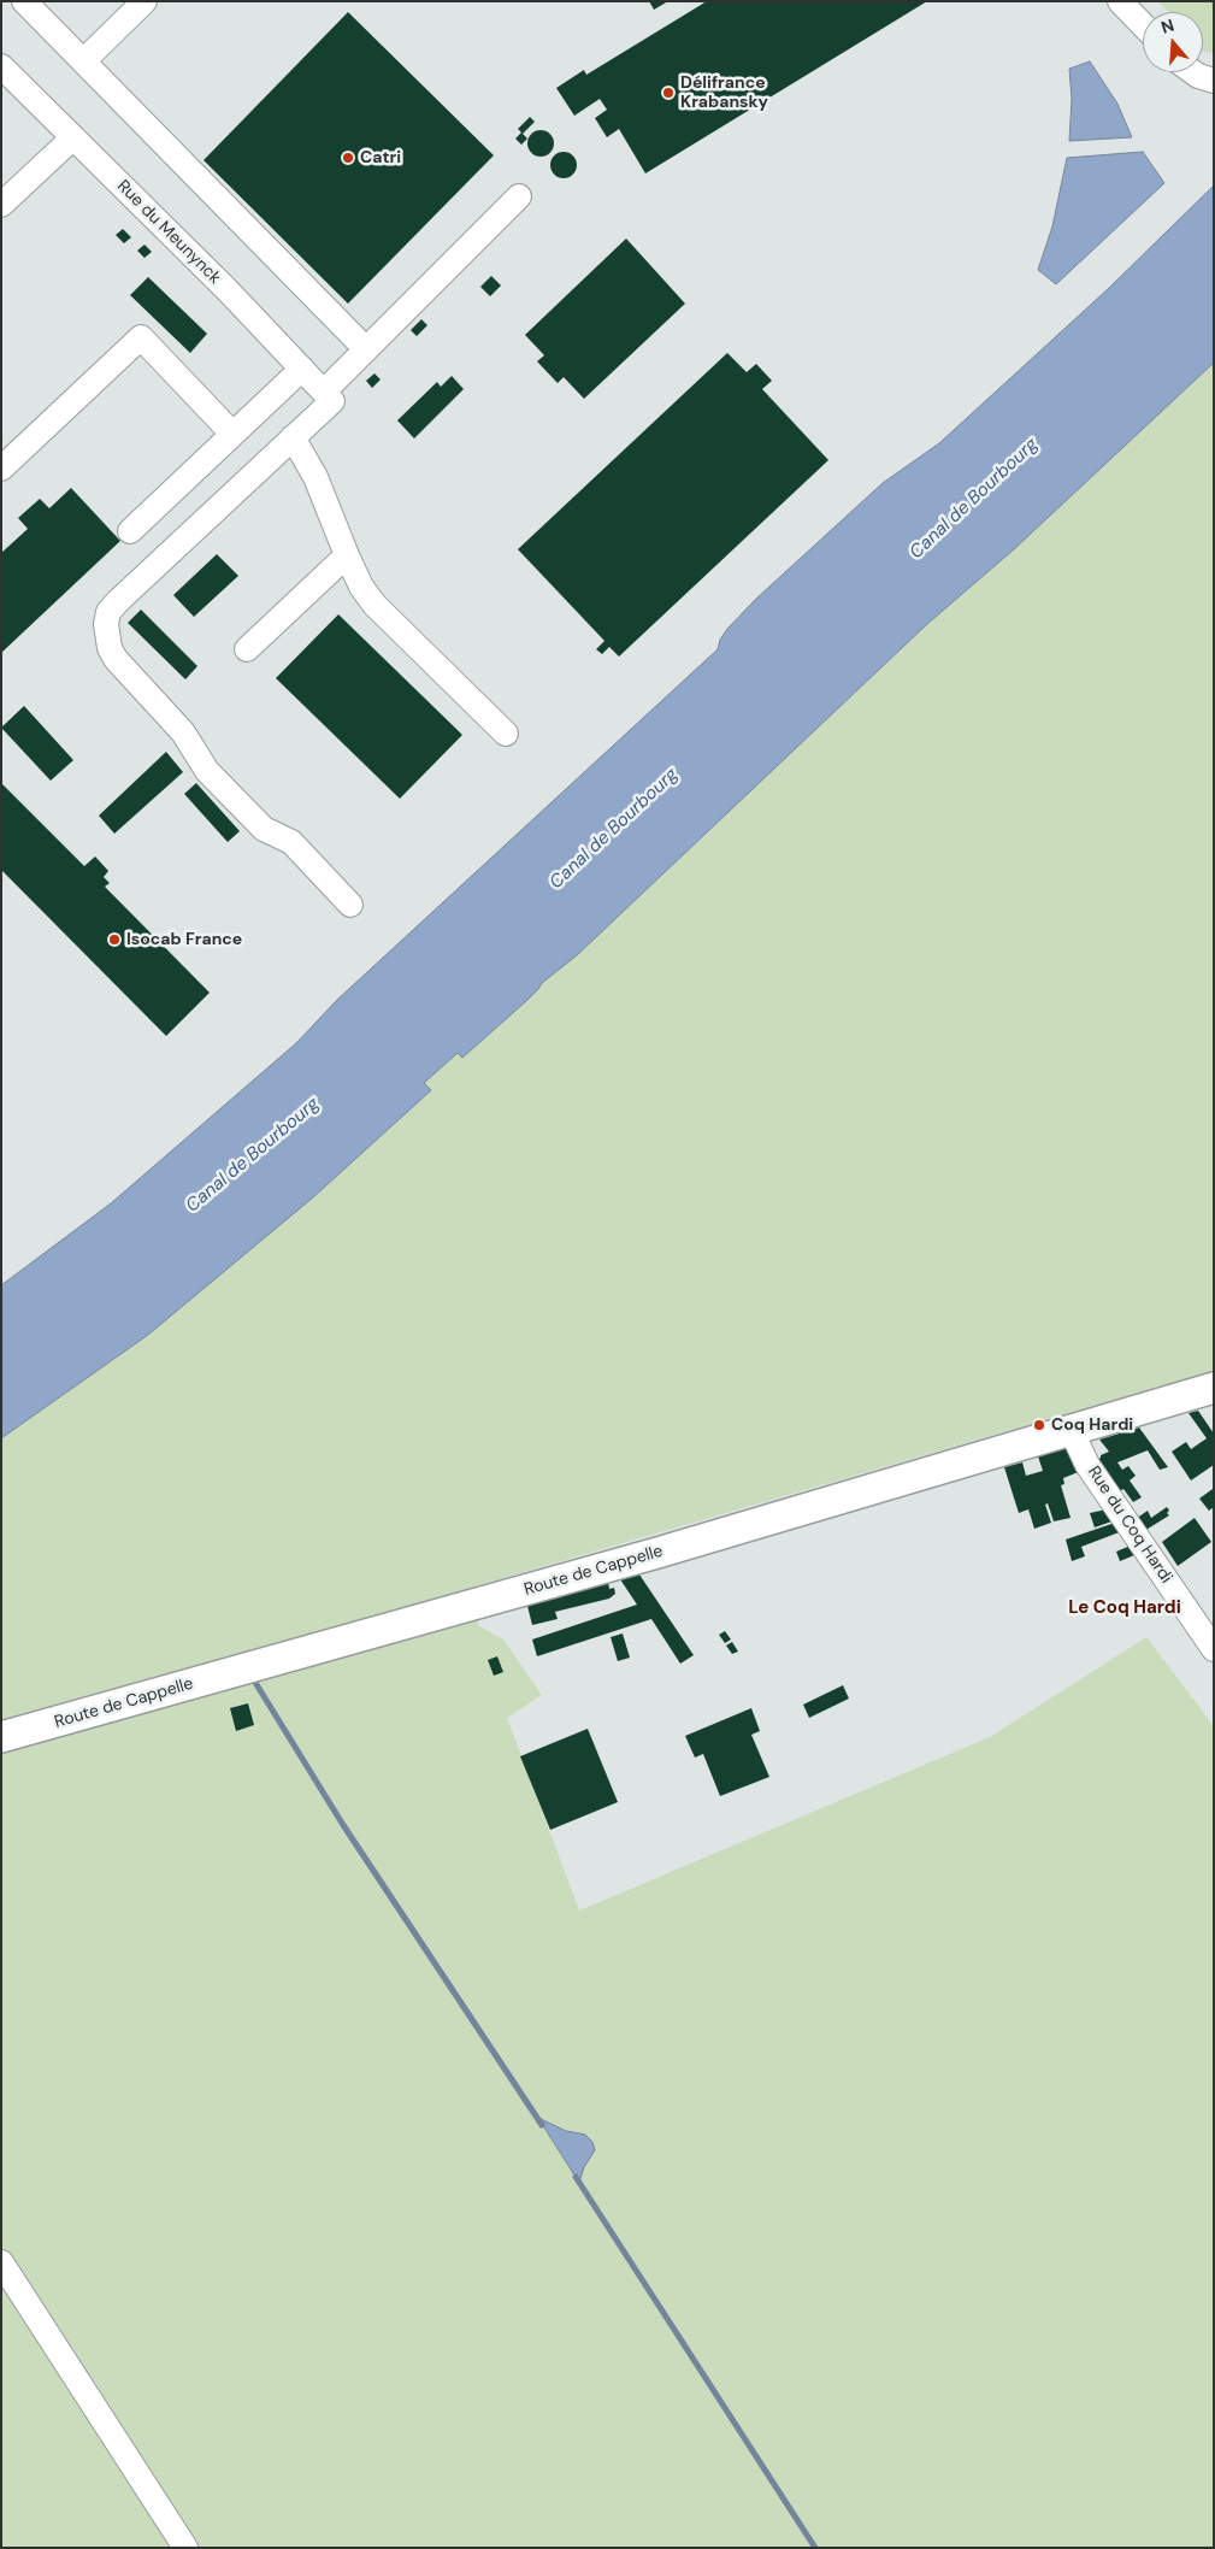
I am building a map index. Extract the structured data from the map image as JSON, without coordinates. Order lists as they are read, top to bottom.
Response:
{
  "streets": {
    "main road": ["Route de Cappelle"],
    "street": ["Rue du Meunynck", "Rue du Coq Hardi"]
  },
  "crossings": [
    ["Rue du Coq Hardi", "Route de Cappelle"]
  ],
  "districts": ["Le Coq Hardi"],
  "water": ["Canal de Bourbourg"],
  "places": [
    "Délifrance Krabansky",
    "Catri",
    "Isocab France",
    "Coq Hardi"
  ],
  "north": "top"
}
